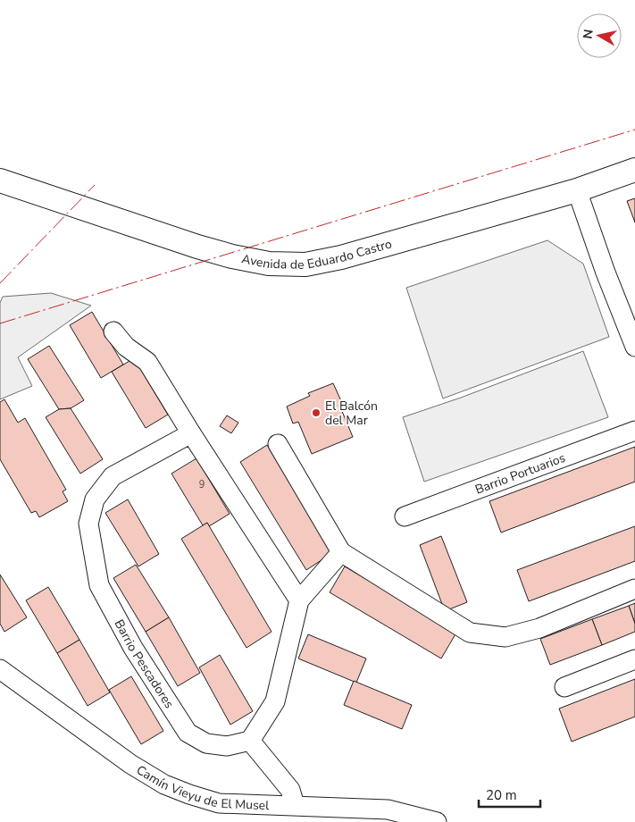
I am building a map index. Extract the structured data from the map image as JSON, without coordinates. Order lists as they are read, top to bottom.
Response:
{
  "streets": {
    "street": [
      "Avenida de Eduardo Castro",
      "Barrio Portuarios",
      "Barrio Pescadores",
      "Camín Vieyu de El Musel"
    ]
  },
  "places": ["El Balcón del Mar"],
  "house_numbers": ["9"],
  "scale_bar": "20 m",
  "north": "left"
}
